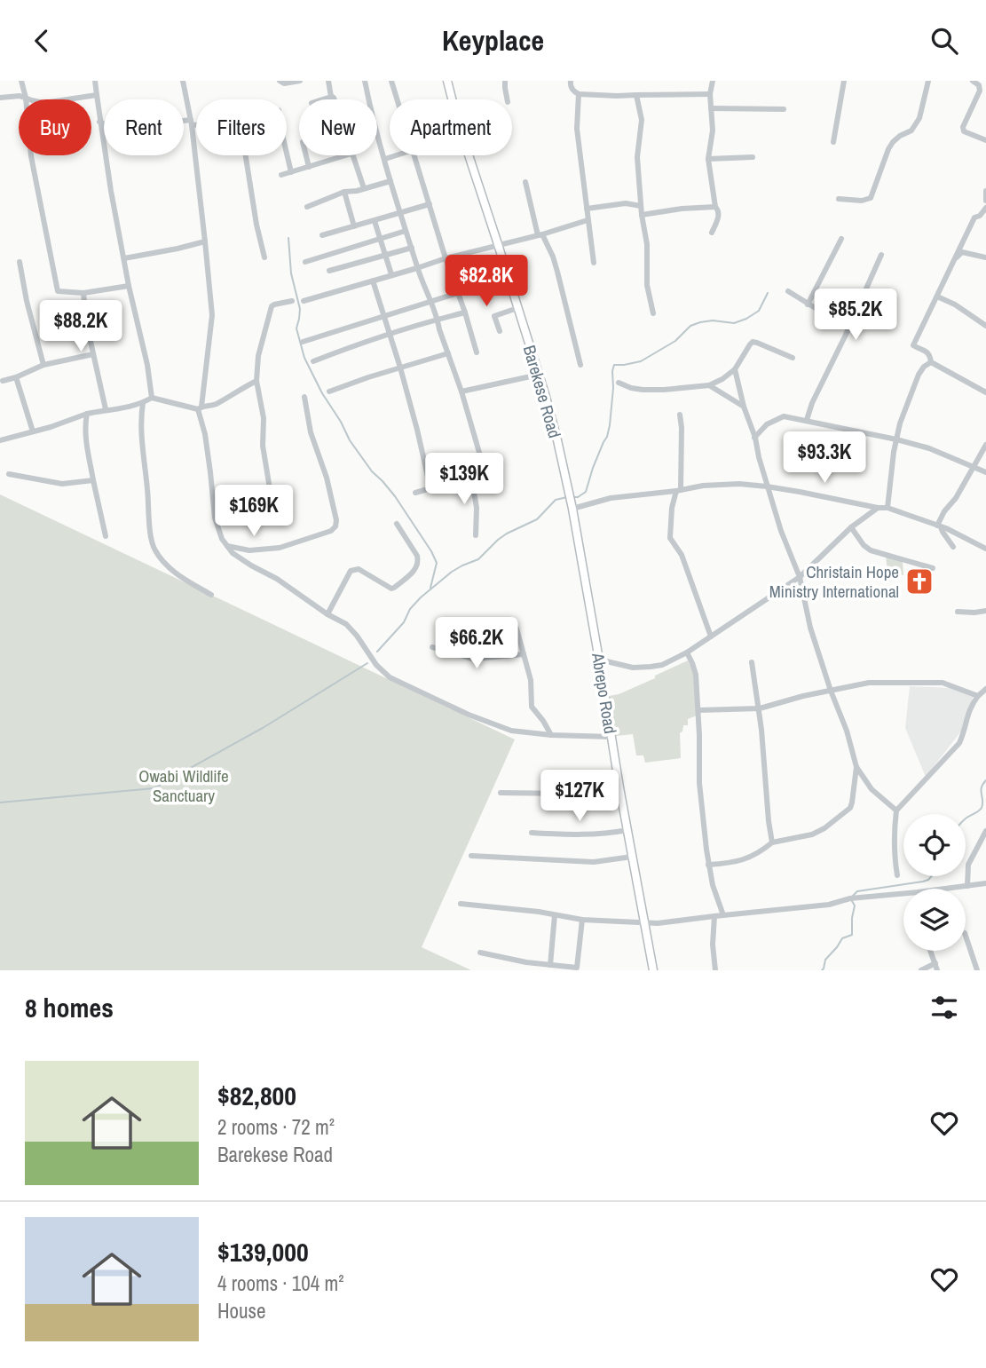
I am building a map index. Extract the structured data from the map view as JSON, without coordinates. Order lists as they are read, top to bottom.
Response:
{
  "streets": {
    "main road": ["Barekese Road", "Abrepo Road"]
  },
  "crossings": [
    ["Barekese Road", "Abrepo Road"]
  ],
  "parks": ["Owabi Wildlife Sanctuary"],
  "places": {
    "church": ["Christain Hope Ministry International"]
  },
  "page": {
    "header": "Keyplace",
    "chip": [
      "Buy",
      "Rent",
      "Filters",
      "New",
      "Apartment"
    ],
    "price": [
      "$82.8K",
      "$85.2K",
      "$88.2K",
      "$93.3K",
      "$139K",
      "$169K",
      "$66.2K",
      "$127K"
    ],
    "heading": "8 homes",
    "list": [
      {
        "name": "$82,800",
        "note": "2 rooms · 72 m² · Barekese Road"
      },
      {
        "name": "$139,000",
        "note": "4 rooms · 104 m² · House"
      }
    ]
  }
}
